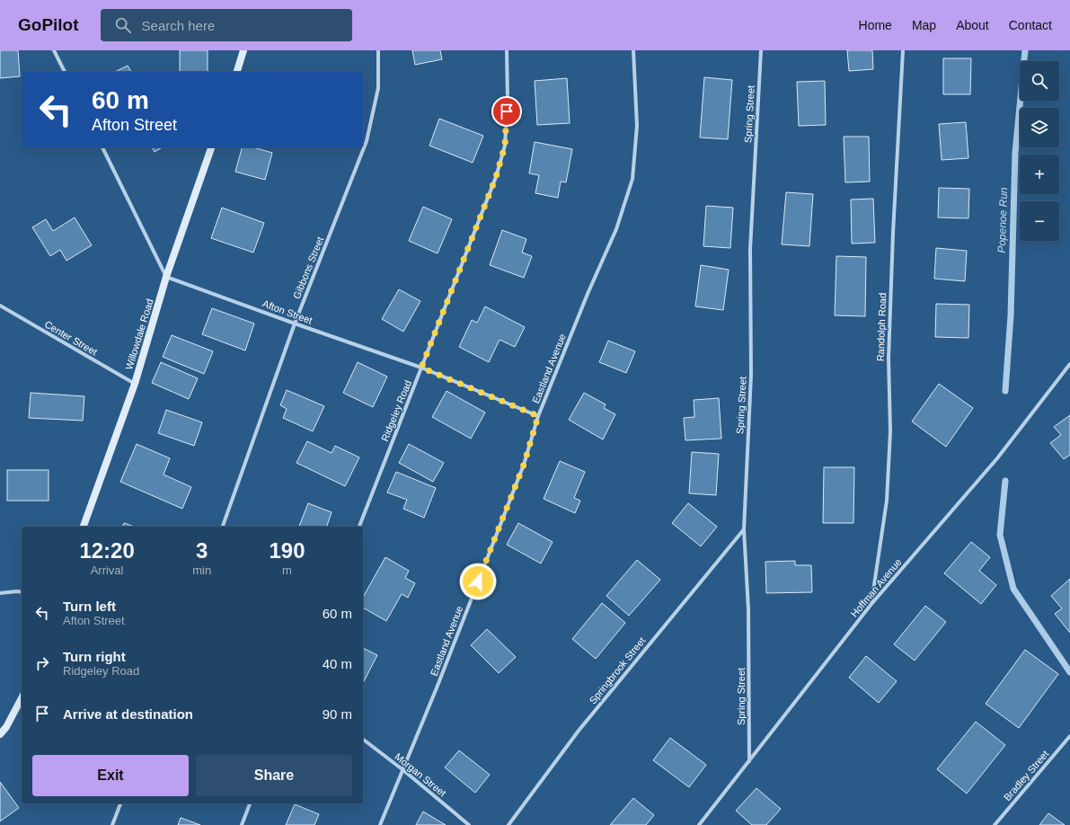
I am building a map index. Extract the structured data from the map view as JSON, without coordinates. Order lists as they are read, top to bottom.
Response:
{
  "streets": {
    "street": [
      "Spring Street",
      "Gibbons Street",
      "Afton Street",
      "Randolph Road",
      "Willowdale Road",
      "Center Street",
      "Eastland Avenue",
      "Ridgeley Road",
      "Hoffman Avenue",
      "Springbrook Street",
      "Morgan Street",
      "Bradley Street"
    ]
  },
  "crossings": [
    ["Spring Street", "Hoffman Avenue"],
    ["Spring Street", "Springbrook Street"],
    ["Gibbons Street", "Afton Street"],
    ["Afton Street", "Willowdale Road"],
    ["Afton Street", "Eastland Avenue"],
    ["Afton Street", "Ridgeley Road"],
    ["Randolph Road", "Hoffman Avenue"],
    ["Willowdale Road", "Center Street"],
    ["Eastland Avenue", "Morgan Street"]
  ],
  "water": ["Popenoe Run"],
  "page": {
    "header": "GoPilot",
    "search": "Search here",
    "nav": [
      "Home",
      "Map",
      "About",
      "Contact"
    ],
    "map_buttons": ["+", "−"],
    "turn": ["60 m", "Afton Street"],
    "eta": [
      "12:20",
      "Arrival",
      "3",
      "min",
      "190",
      "m"
    ],
    "list": [
      {
        "name": "Turn left",
        "note": "Afton Street",
        "value": "60 m"
      },
      {
        "name": "Turn right",
        "note": "Ridgeley Road",
        "value": "40 m"
      },
      {
        "name": "Arrive at destination",
        "value": "90 m"
      }
    ],
    "buttons": ["Exit", "Share"]
  }
}
